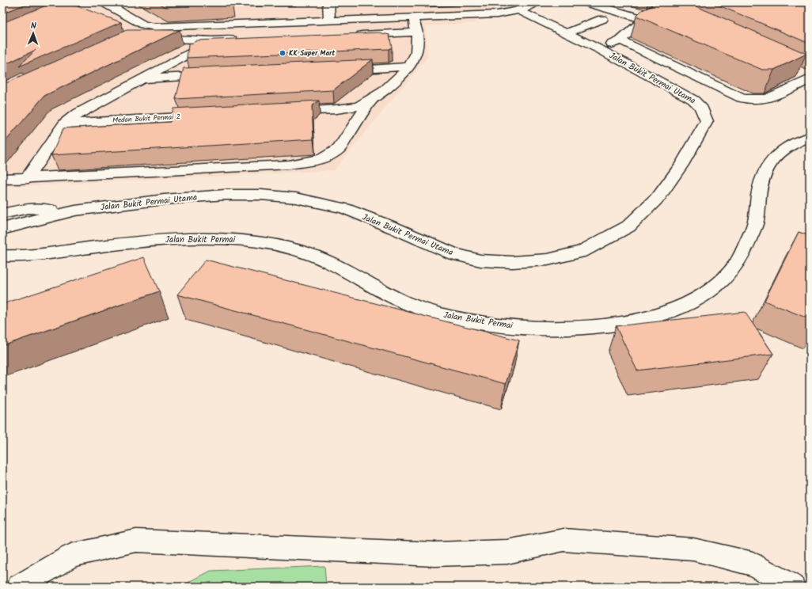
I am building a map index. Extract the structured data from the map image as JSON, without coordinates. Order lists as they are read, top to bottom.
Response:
{
  "streets": {
    "street": ["Jalan Bukit Permai Utama", "Medan Bukit Permai 2", "Jalan Bukit Permai"]
  },
  "places": ["KK Super Mart"],
  "north": "top"
}
